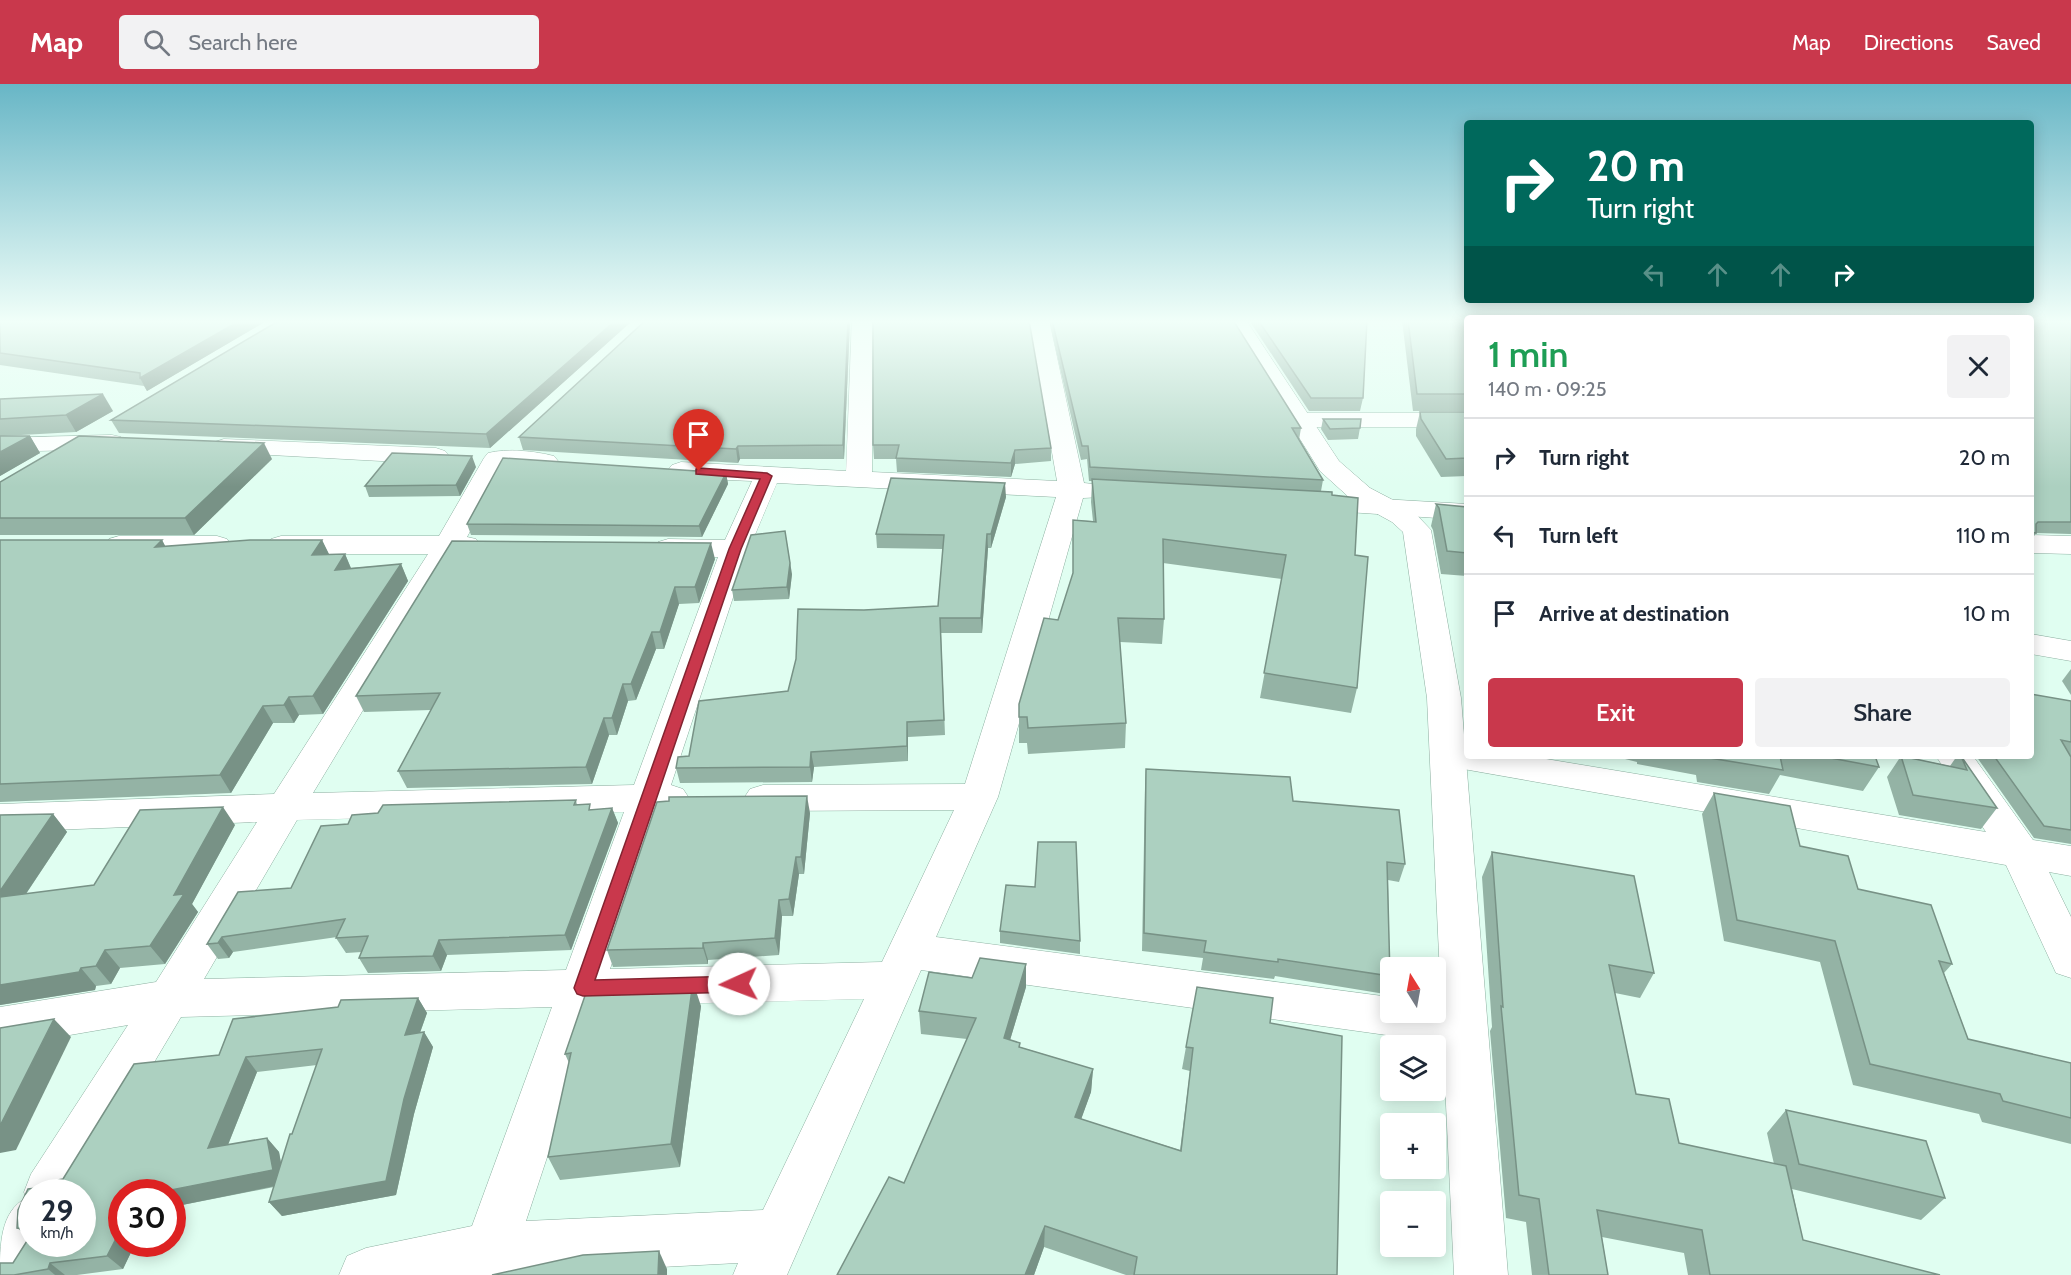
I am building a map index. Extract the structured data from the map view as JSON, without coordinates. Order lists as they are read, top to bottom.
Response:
{
  "north": "top",
  "page": {
    "header": "Map",
    "search": "Search here",
    "nav": ["Map", "Directions", "Saved"],
    "turn": ["20 m", "Turn right"],
    "heading": ["1 min", "140 m · 09:25"],
    "list": [
      {
        "name": "Turn right",
        "value": "20 m"
      },
      {
        "name": "Turn left",
        "value": "110 m"
      },
      {
        "name": "Arrive at destination",
        "value": "10 m"
      }
    ],
    "buttons": ["Exit", "Share"],
    "map_buttons": ["+", "−"],
    "speed": "29 km/h",
    "limit": "30"
  }
}
